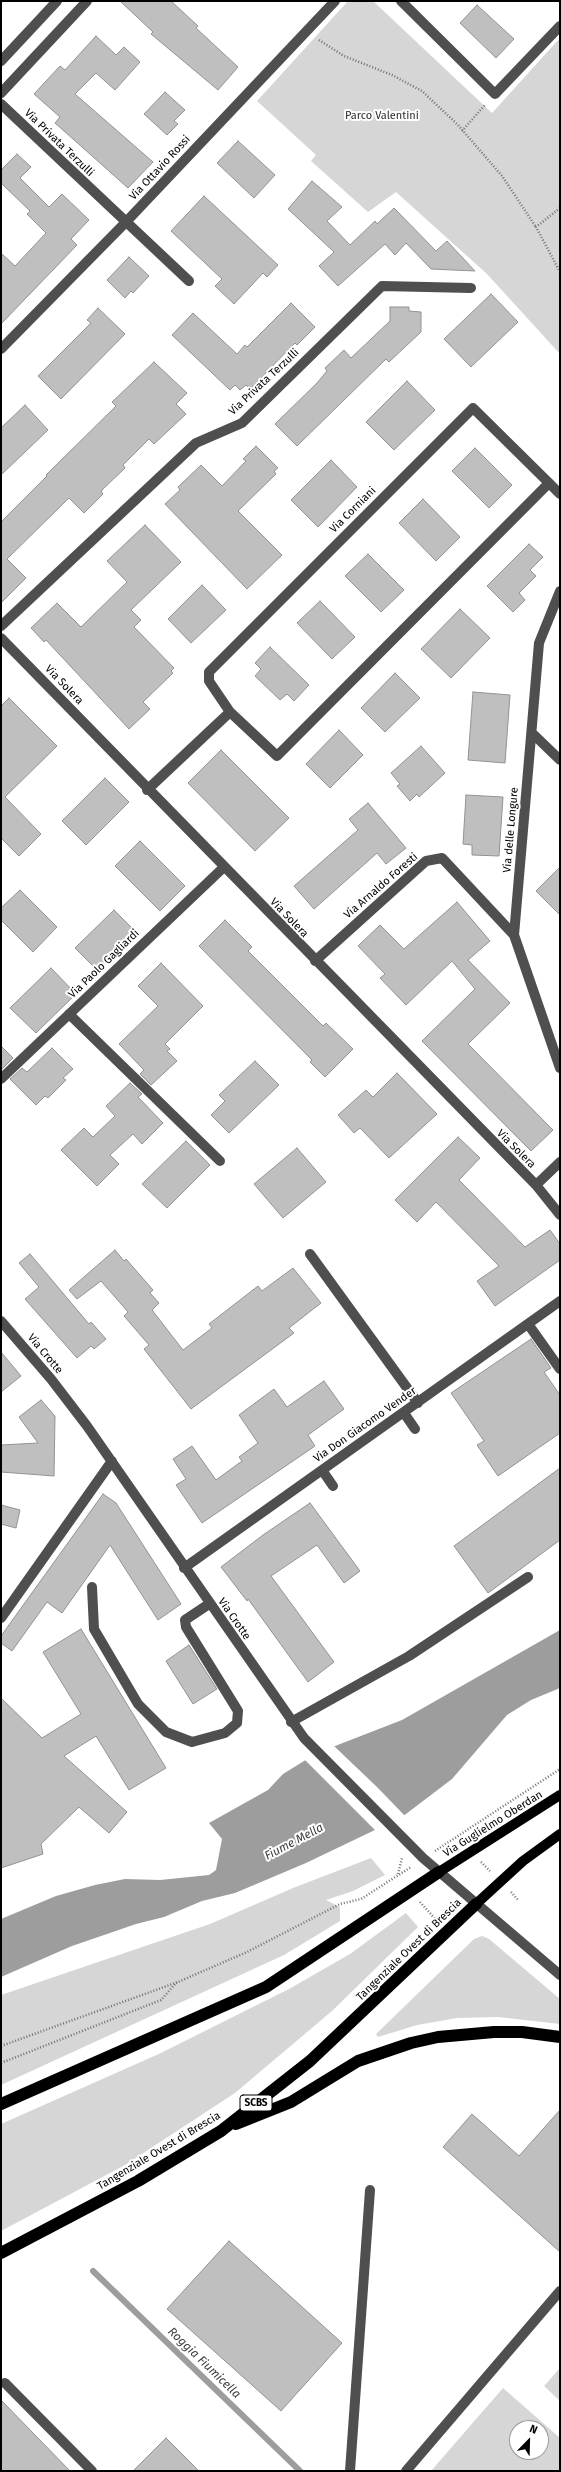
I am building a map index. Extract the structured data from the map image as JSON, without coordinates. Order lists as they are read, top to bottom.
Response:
{
  "streets": {
    "highway": ["Tangenziale Ovest di Brescia", "SCBS"],
    "main road": ["Via Guglielmo Oberdan"],
    "street": [
      "Via Privata Terzulli",
      "Via Ottavio Rossi",
      "Via Corniani",
      "Via Solera",
      "Via delle Longure",
      "Via Arnaldo Foresti",
      "Via Paolo Gagliardi",
      "Via Crotte",
      "Via Don Giacomo Vender"
    ]
  },
  "crossings": [
    ["Via Privata Terzulli", "Via Ottavio Rossi"],
    ["Via Solera", "Via Arnaldo Foresti"],
    ["Via Solera", "Via Paolo Gagliardi"],
    ["Via delle Longure", "Via Arnaldo Foresti"],
    ["Via Crotte", "Via Don Giacomo Vender"],
    ["Via Crotte", "Via Guglielmo Oberdan"],
    ["Via Crotte", "Tangenziale Ovest di Brescia"]
  ],
  "water": ["Fiume Mella", "Roggia Fiumicella"],
  "parks": ["Parco Valentini"],
  "north": "top right"
}
